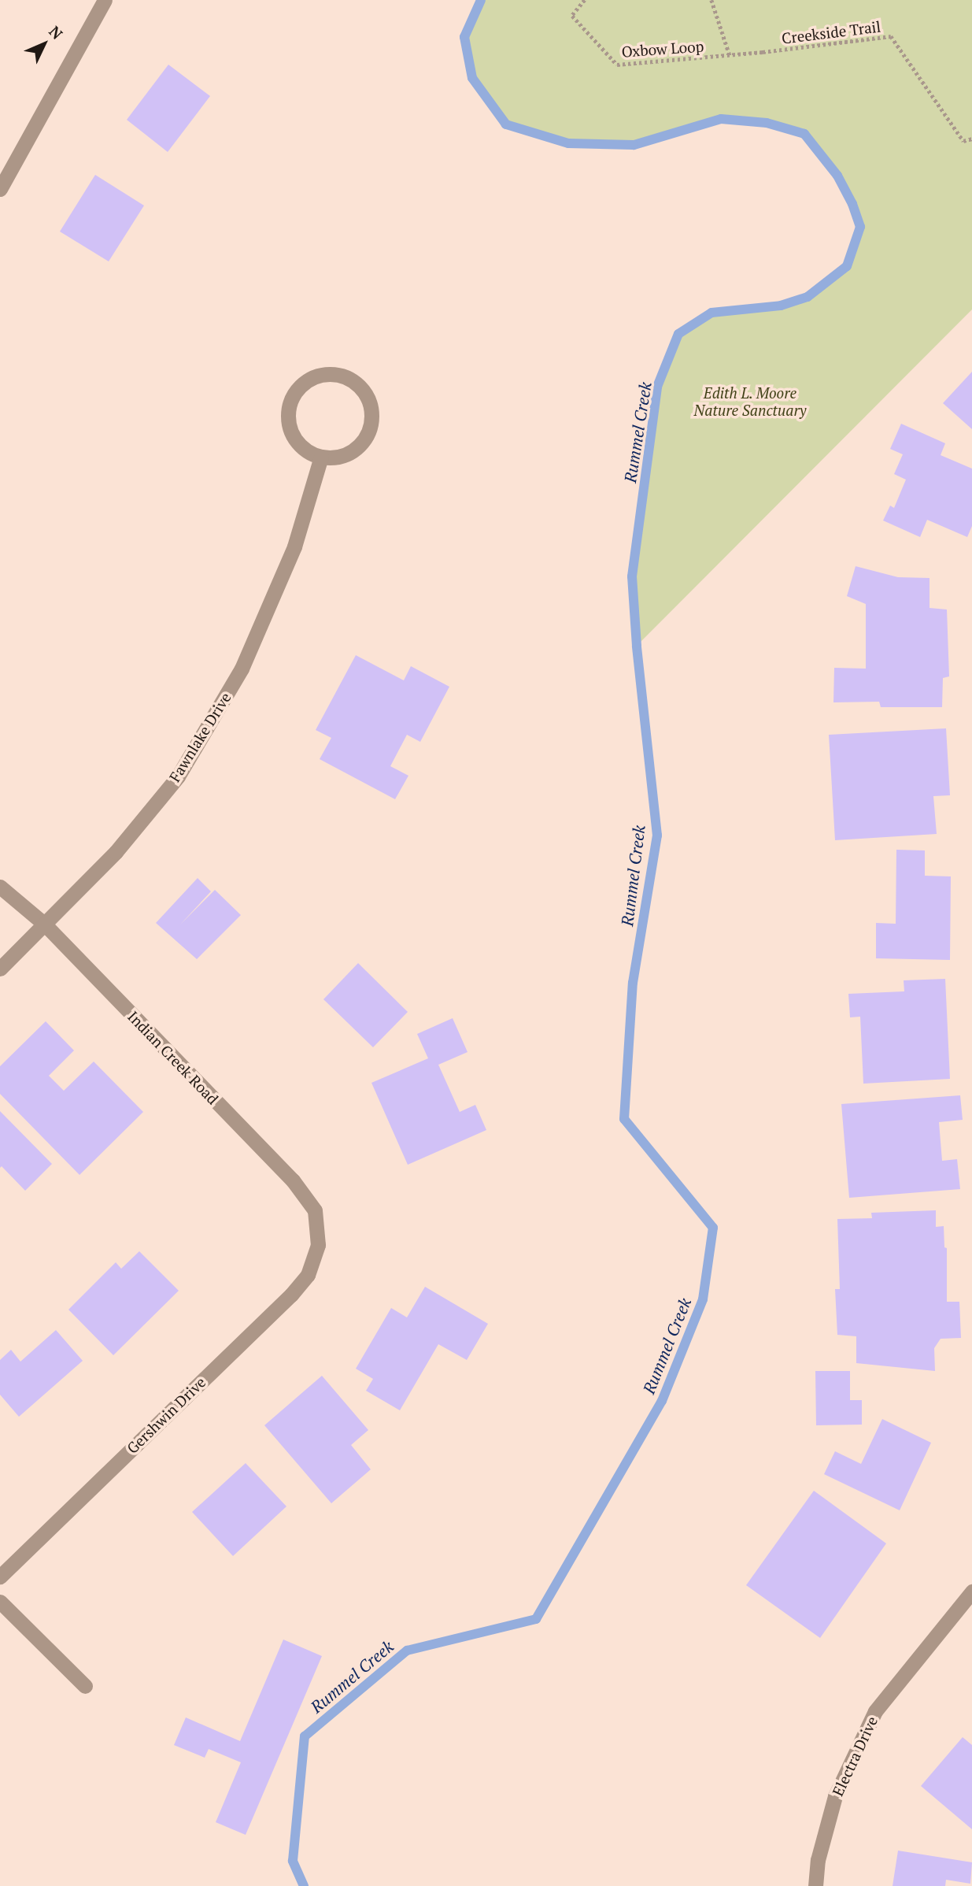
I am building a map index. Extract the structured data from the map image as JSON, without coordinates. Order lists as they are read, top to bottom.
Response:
{
  "streets": {
    "street": [
      "Fawnlake Drive",
      "Indian Creek Road",
      "Gershwin Drive",
      "Electra Drive"
    ],
    "path": ["Creekside Trail", "Oxbow Loop"]
  },
  "crossings": [
    ["Creekside Trail", "Oxbow Loop"],
    ["Fawnlake Drive", "Indian Creek Road"],
    ["Indian Creek Road", "Gershwin Drive"]
  ],
  "water": ["Rummel Creek"],
  "parks": ["Edith L. Moore Nature Sanctuary"],
  "north": "top right"
}
